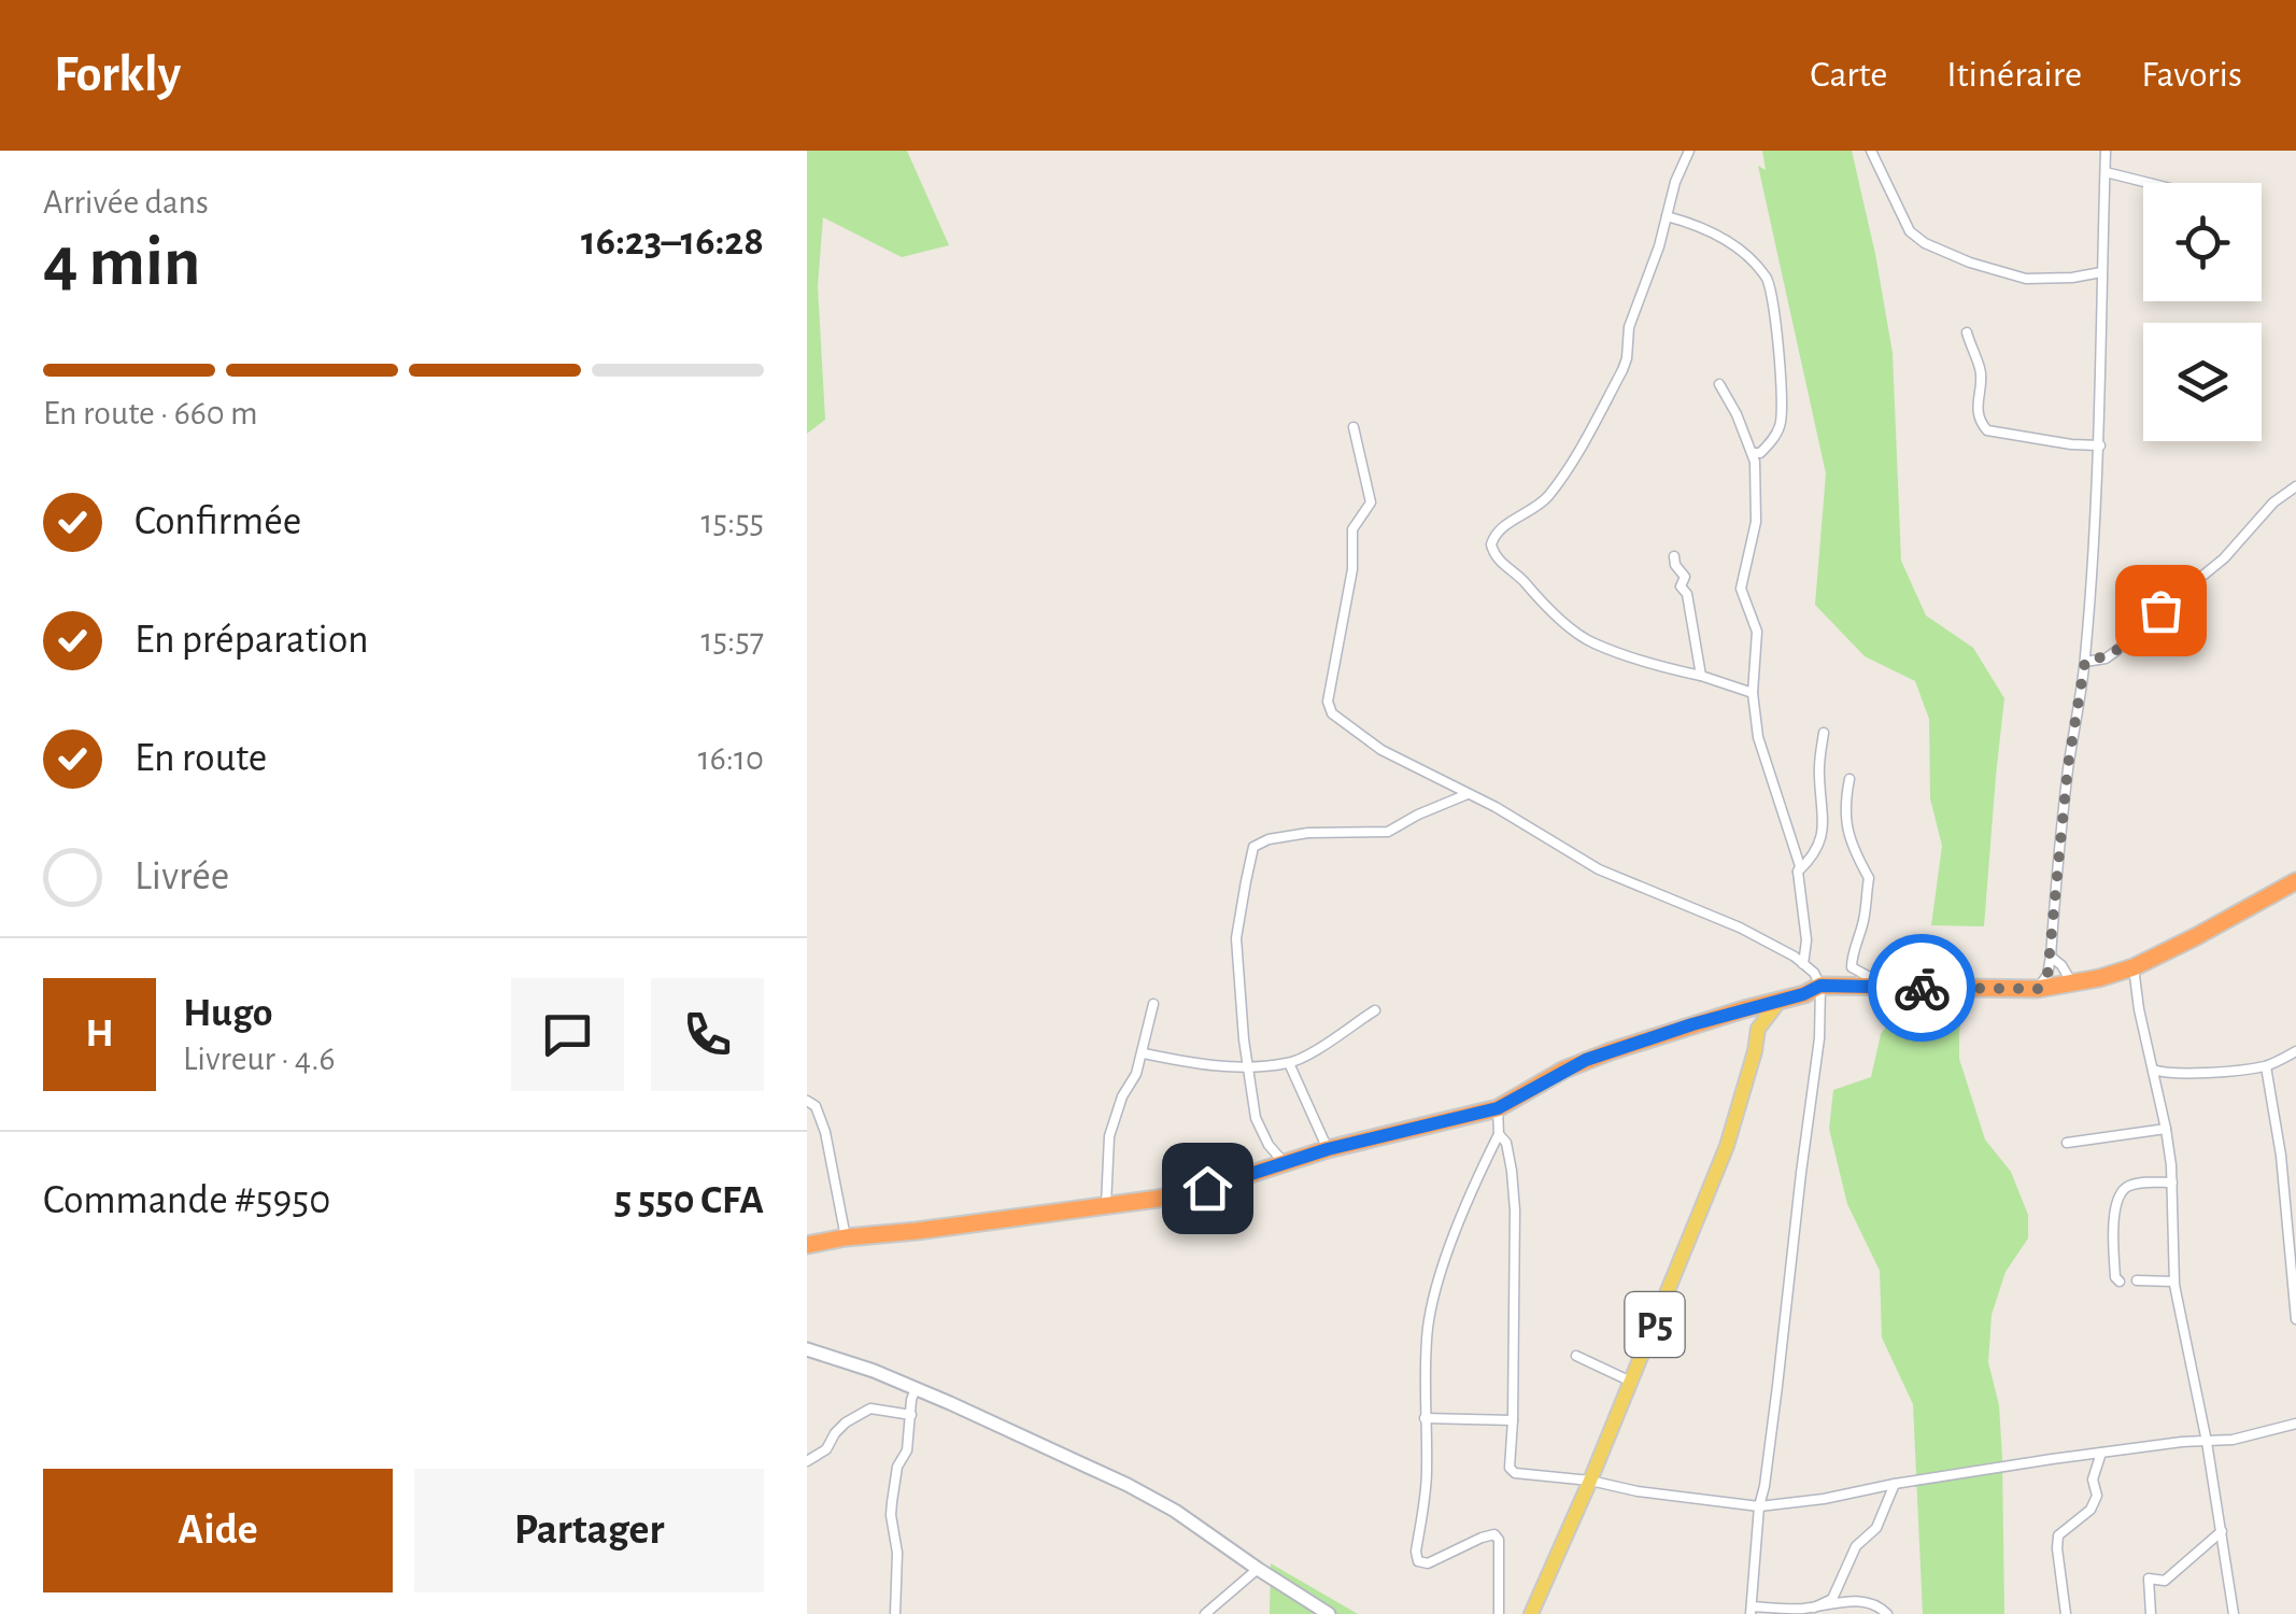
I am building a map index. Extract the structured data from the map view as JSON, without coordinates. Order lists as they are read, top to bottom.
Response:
{
  "streets": {
    "main road": ["P5"]
  },
  "page": {
    "header": "Forkly",
    "nav": ["Carte", "Itinéraire", "Favoris"],
    "heading": ["4 min", "Arrivée dans", "16:23–16:28"],
    "panel": [
      "Hugo",
      "Livreur · 4.6",
      "Commande #5950",
      "5 550 CFA"
    ],
    "bar": "En route · 660 m",
    "list": [
      ["Confirmée", "15:55"],
      ["En préparation", "15:57"],
      ["En route", "16:10"],
      "Livrée"
    ],
    "round": "H",
    "buttons": ["Aide", "Partager"]
  }
}
